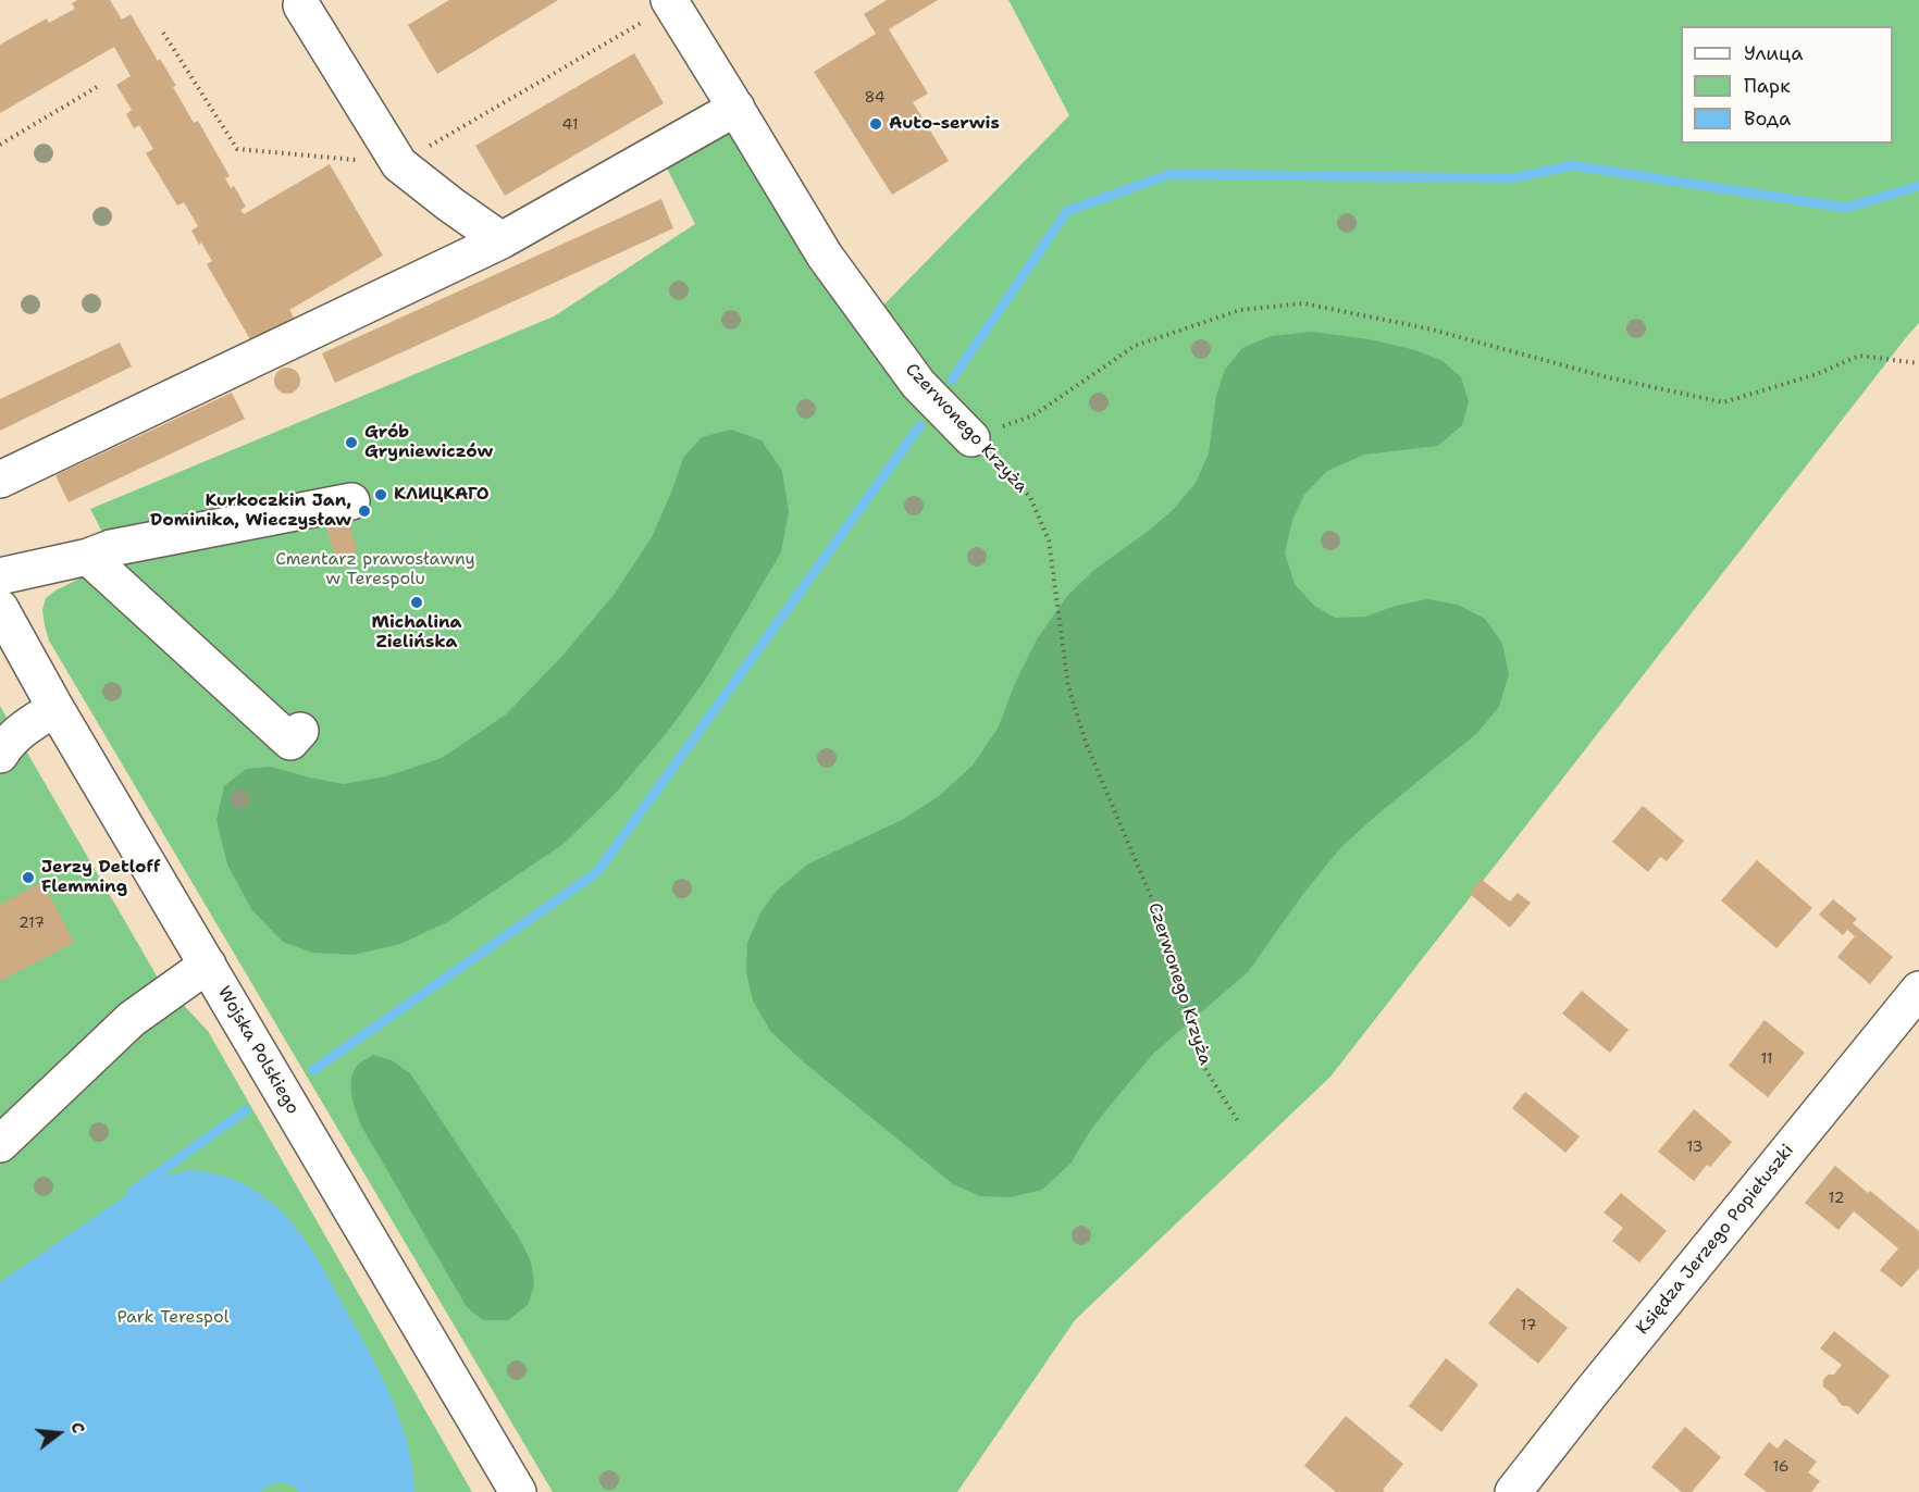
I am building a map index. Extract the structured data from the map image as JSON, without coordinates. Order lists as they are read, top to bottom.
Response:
{
  "streets": {
    "street": ["Czerwonego Krzyża", "Wojska Polskiego", "Księdza Jerzego Popiełuszki"]
  },
  "parks": ["Cmentarz prawosławny w Terespolu", "Park Terespol"],
  "places": [
    "Auto-serwis",
    "Grób Gryniewiczów",
    "КЛИЦКАГО",
    "Kurkoczkin Jan, Dominika, Wieczysław",
    "Michalina Zielińska",
    "Jerzy Detloff Flemming"
  ],
  "house_numbers": [
    "84",
    "41",
    "217",
    "11",
    "13",
    "12",
    "17",
    "16"
  ],
  "legend": ["Улица", "Парк", "Вода"],
  "north": "right"
}
